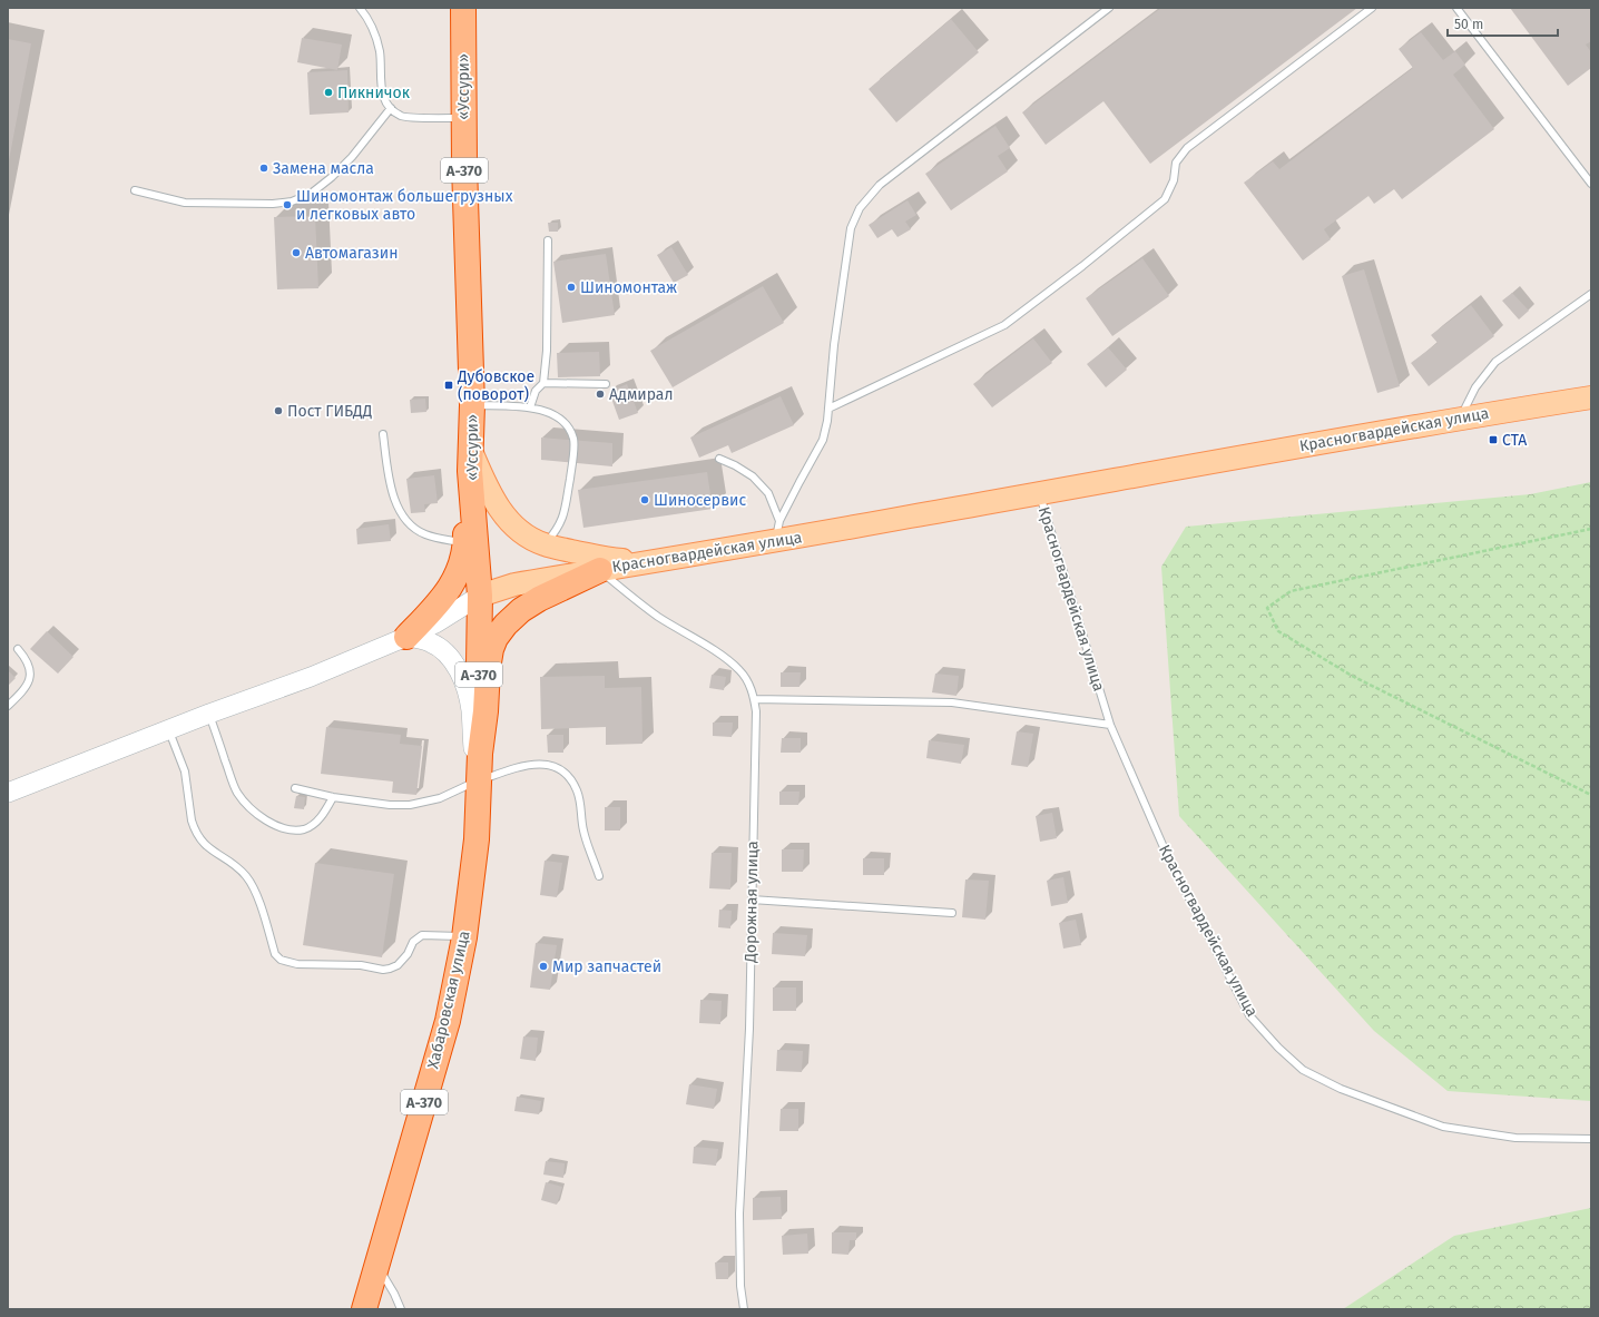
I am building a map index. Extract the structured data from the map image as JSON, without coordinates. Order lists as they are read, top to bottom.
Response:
{
  "streets": {
    "highway": ["«Уссури»", "А-370", "Хабаровская улица"],
    "main road": ["Красногвардейская улица"],
    "lane": ["Дорожная улица"]
  },
  "crossings": [
    ["«Уссури»", "Красногвардейская улица"],
    ["«Уссури»", "Хабаровская улица"],
    ["А-370", "Хабаровская улица"],
    ["Красногвардейская улица", "Дорожная улица"]
  ],
  "places": {
    "other": [
      "Пикничок",
      "Замена масла",
      "Шиномонтаж большегрузных и легковых авто",
      "Автомагазин",
      "Шиномонтаж",
      "Адмирал",
      "Пост ГИБДД",
      "Шиносервис",
      "Мир запчастей"
    ],
    "transit": ["Дубовское (поворот)", "СТА"]
  },
  "scale_bar": "50 m"
}
